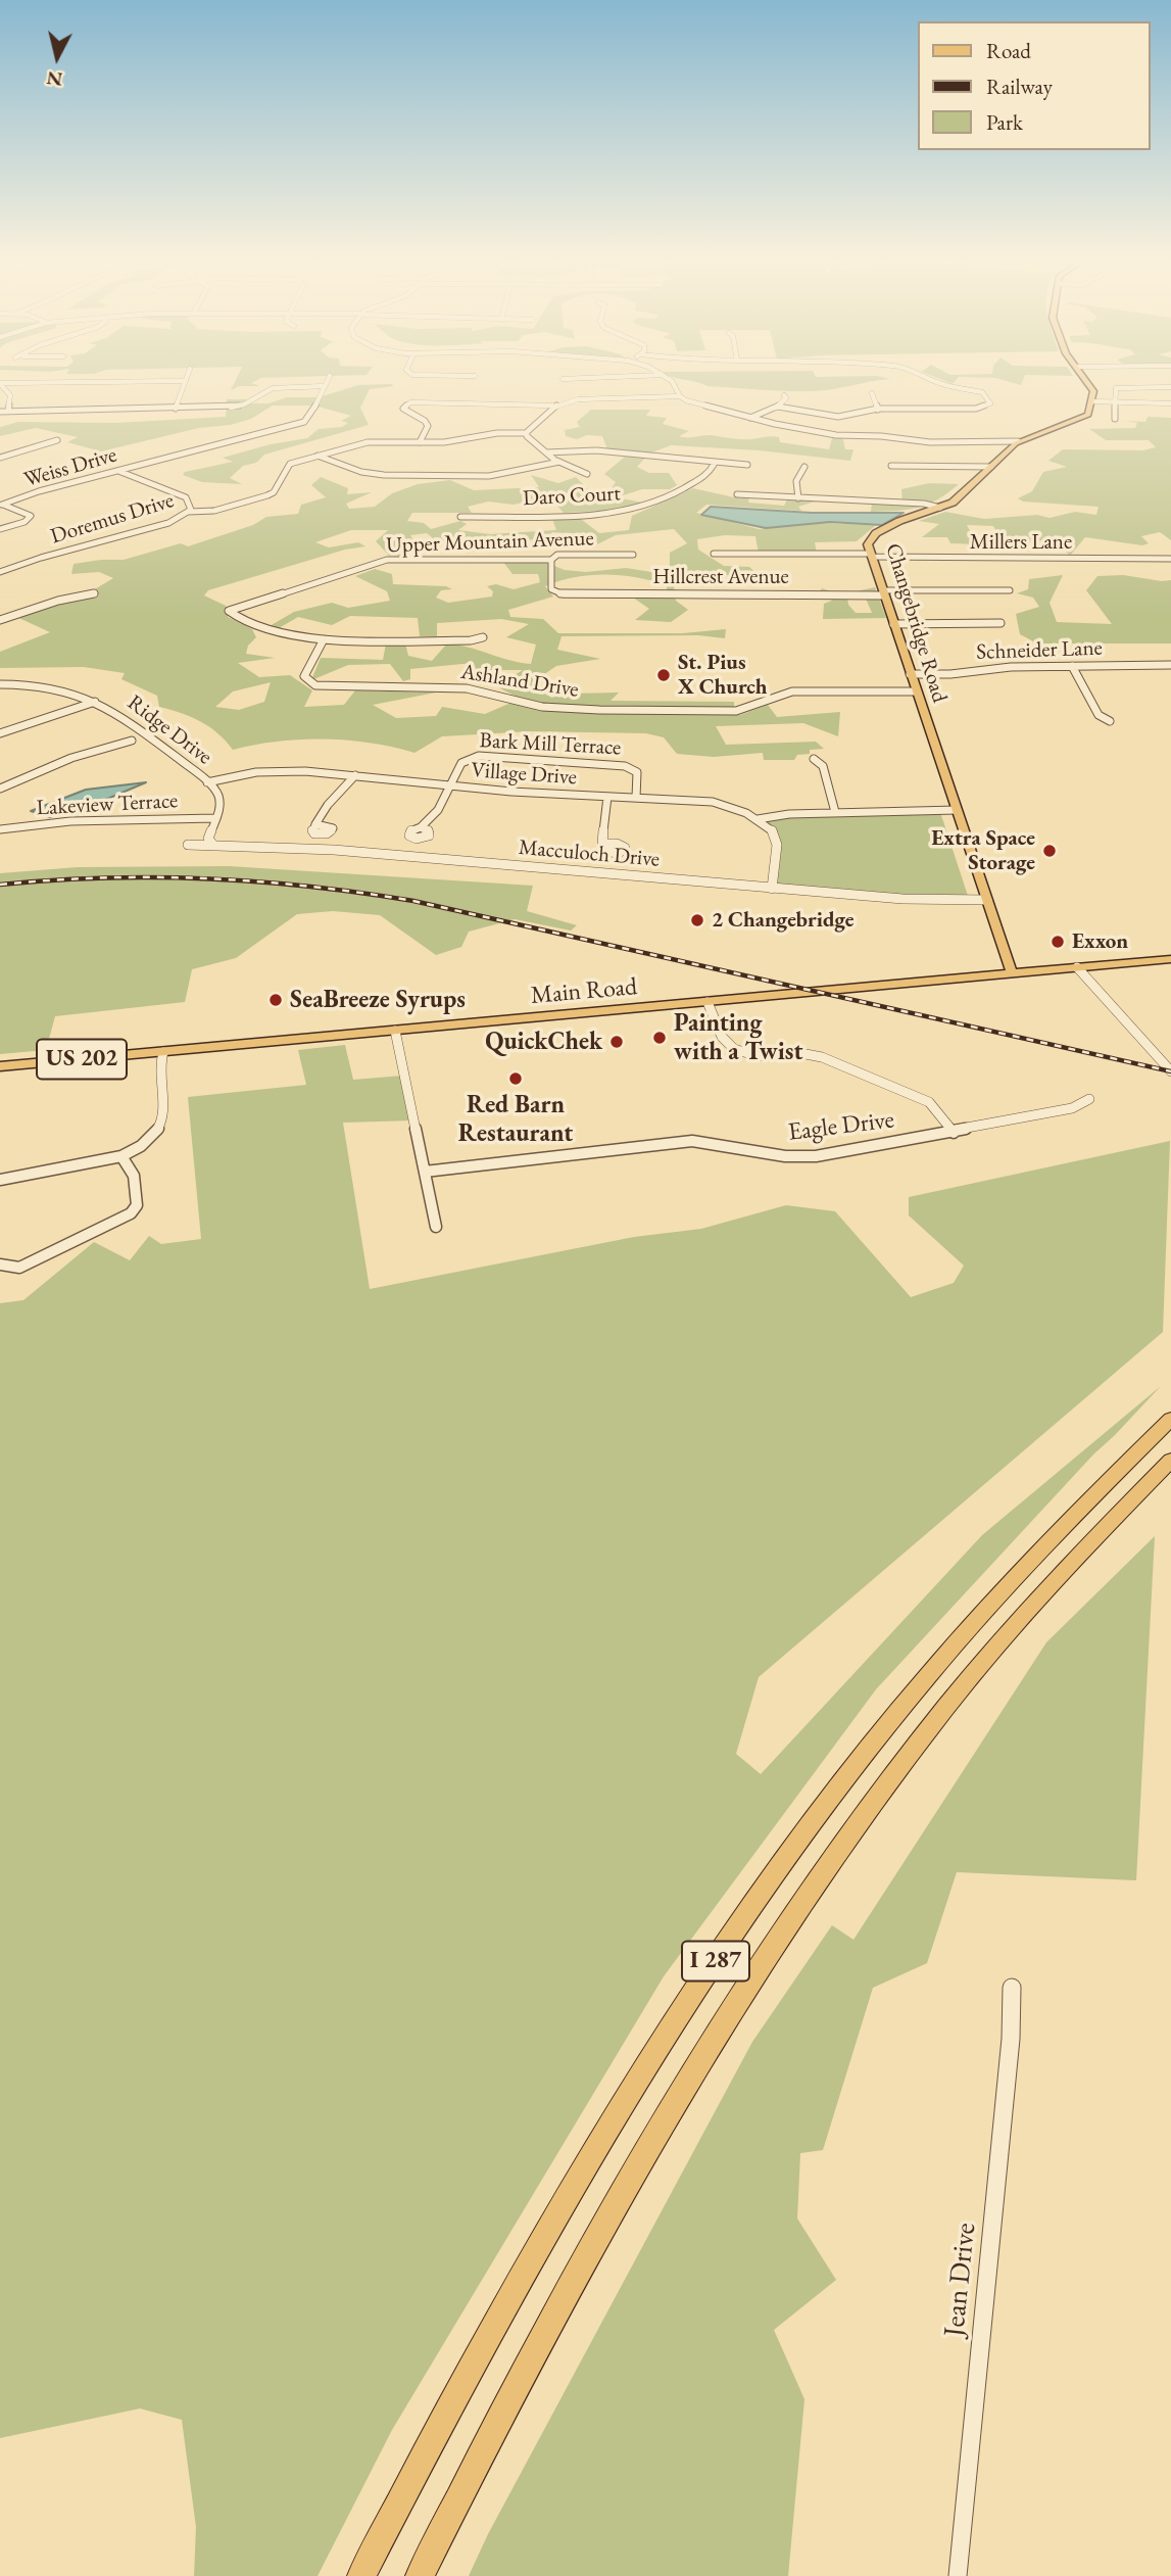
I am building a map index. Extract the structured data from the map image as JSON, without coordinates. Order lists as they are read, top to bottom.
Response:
{
  "streets": {
    "highway": ["I 287"],
    "main road": ["Changebridge Road", "Main Road", "US 202"],
    "street": [
      "Weiss Drive",
      "Daro Court",
      "Doremus Drive",
      "Upper Mountain Avenue",
      "Millers Lane",
      "Hillcrest Avenue",
      "Schneider Lane",
      "Ashland Drive",
      "Ridge Drive",
      "Bark Mill Terrace",
      "Village Drive",
      "Lakeview Terrace",
      "Macculoch Drive",
      "Eagle Drive",
      "Jean Drive"
    ]
  },
  "crossings": [
    ["Weiss Drive", "Doremus Drive"],
    ["Upper Mountain Avenue", "Hillcrest Avenue"],
    ["Upper Mountain Avenue", "Ashland Drive"],
    ["Millers Lane", "Changebridge Road"],
    ["Hillcrest Avenue", "Changebridge Road"],
    ["Changebridge Road", "Schneider Lane"],
    ["Changebridge Road", "Ashland Drive"],
    ["Changebridge Road", "Macculoch Drive"],
    ["Changebridge Road", "Main Road"],
    ["Ridge Drive", "Village Drive"],
    ["Ridge Drive", "Lakeview Terrace"],
    ["Ridge Drive", "Macculoch Drive"],
    ["Bark Mill Terrace", "Village Drive"]
  ],
  "places": [
    "St. Pius X Church",
    "Extra Space Storage",
    "2 Changebridge",
    "Exxon",
    "SeaBreeze Syrups",
    "Painting with a Twist",
    "QuickChek",
    "Red Barn Restaurant"
  ],
  "legend": ["Road", "Railway", "Park"],
  "north": "bottom"
}
